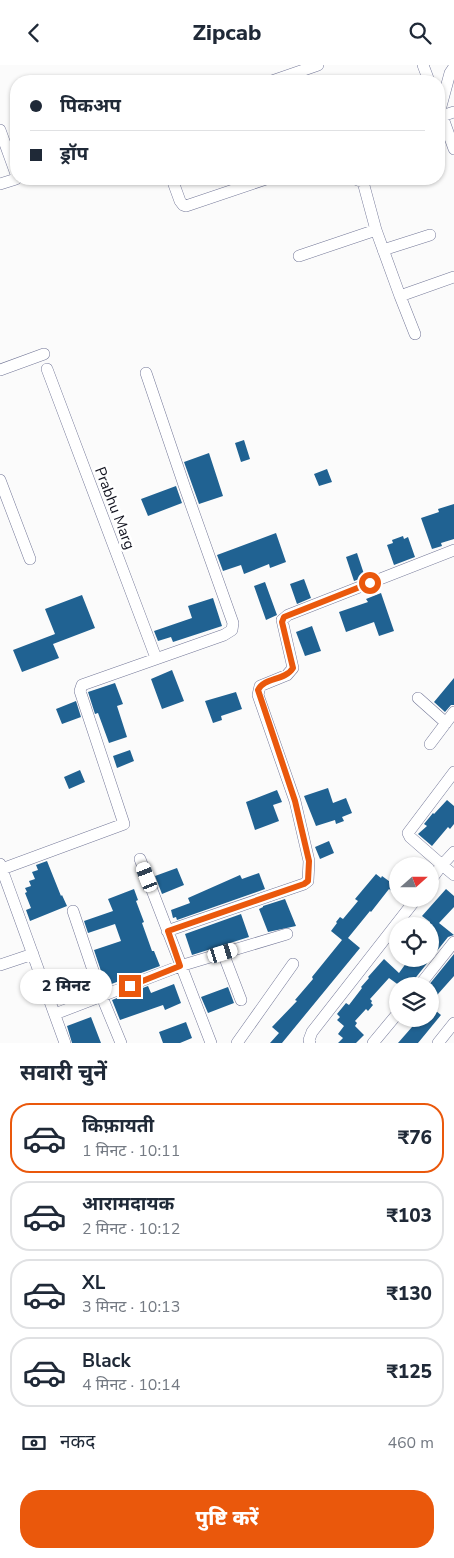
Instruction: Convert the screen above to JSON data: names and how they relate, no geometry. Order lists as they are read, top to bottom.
{
  "streets": {
    "street": ["Prabhu Marg"]
  },
  "north": "right",
  "page": {
    "header": "Zipcab",
    "banner": ["पिकअप", "ड्रॉप"],
    "bubble": "2 मिनट",
    "heading": "सवारी चुनें",
    "list": [
      {
        "name": "किफ़ायती",
        "note": "1 मिनट · 10:11",
        "value": "₹76"
      },
      {
        "name": "आरामदायक",
        "note": "2 मिनट · 10:12",
        "value": "₹103"
      },
      {
        "name": "XL",
        "note": "3 मिनट · 10:13",
        "value": "₹130"
      },
      {
        "name": "Black",
        "note": "4 मिनट · 10:14",
        "value": "₹125"
      }
    ],
    "pay": ["नकद", "460 m"],
    "buttons": "पुष्टि करें"
  }
}
